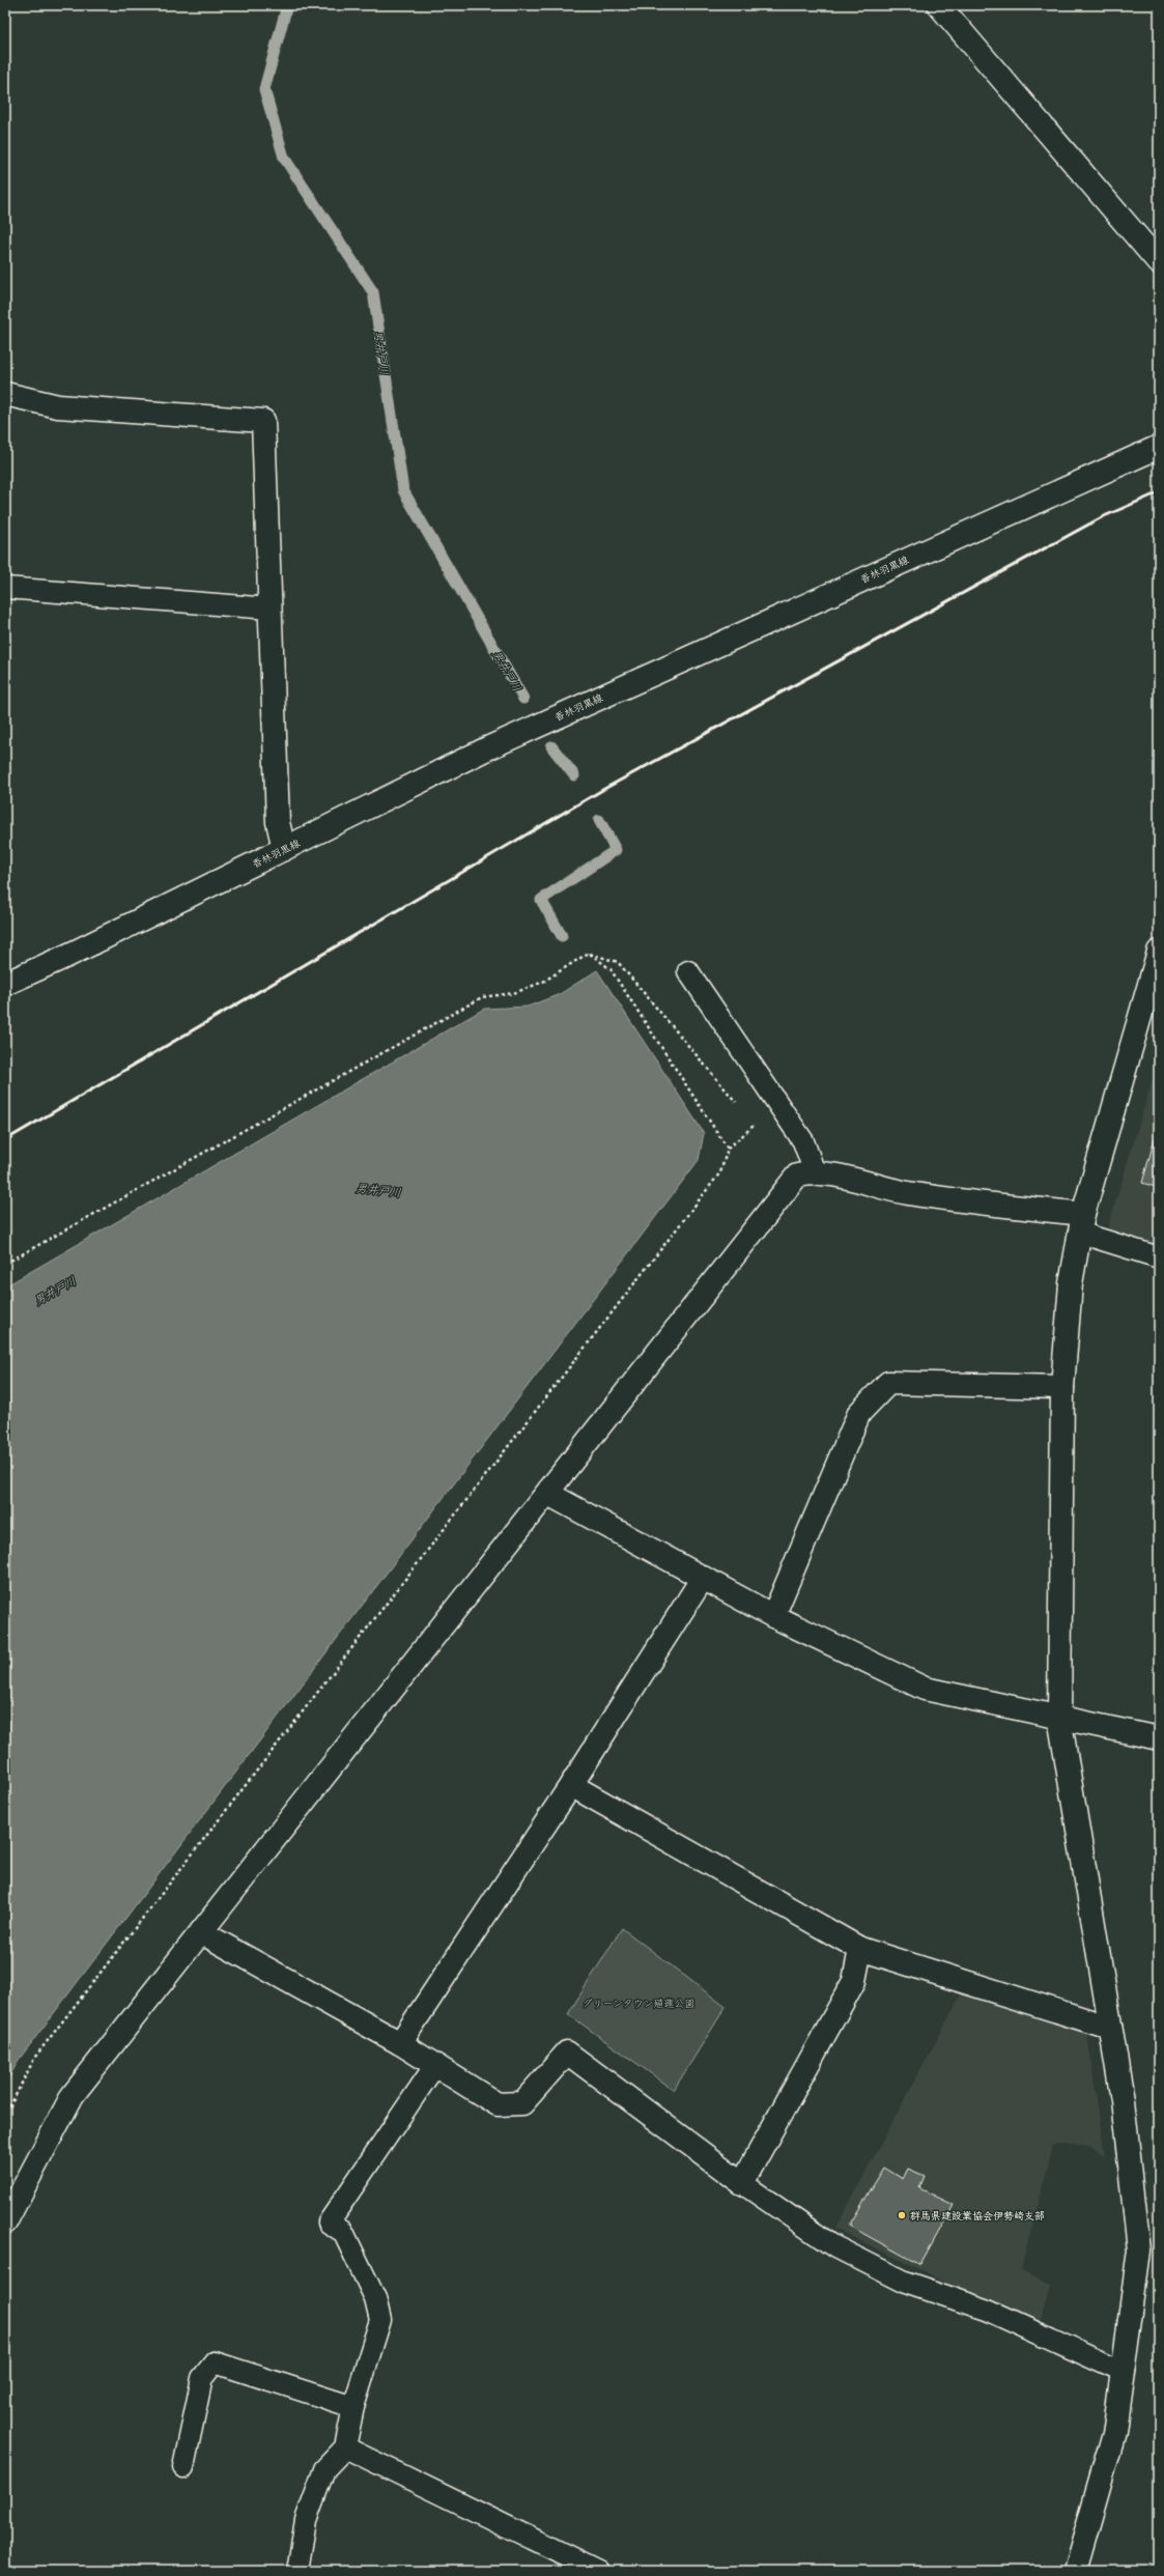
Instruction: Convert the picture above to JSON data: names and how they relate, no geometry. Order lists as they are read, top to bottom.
{
  "streets": {
    "street": ["香林羽黒線"]
  },
  "water": ["男井戸川"],
  "parks": ["グリーンタウン殖蓮公園"],
  "places": ["群馬県建設業協会伊勢崎支部"]
}
